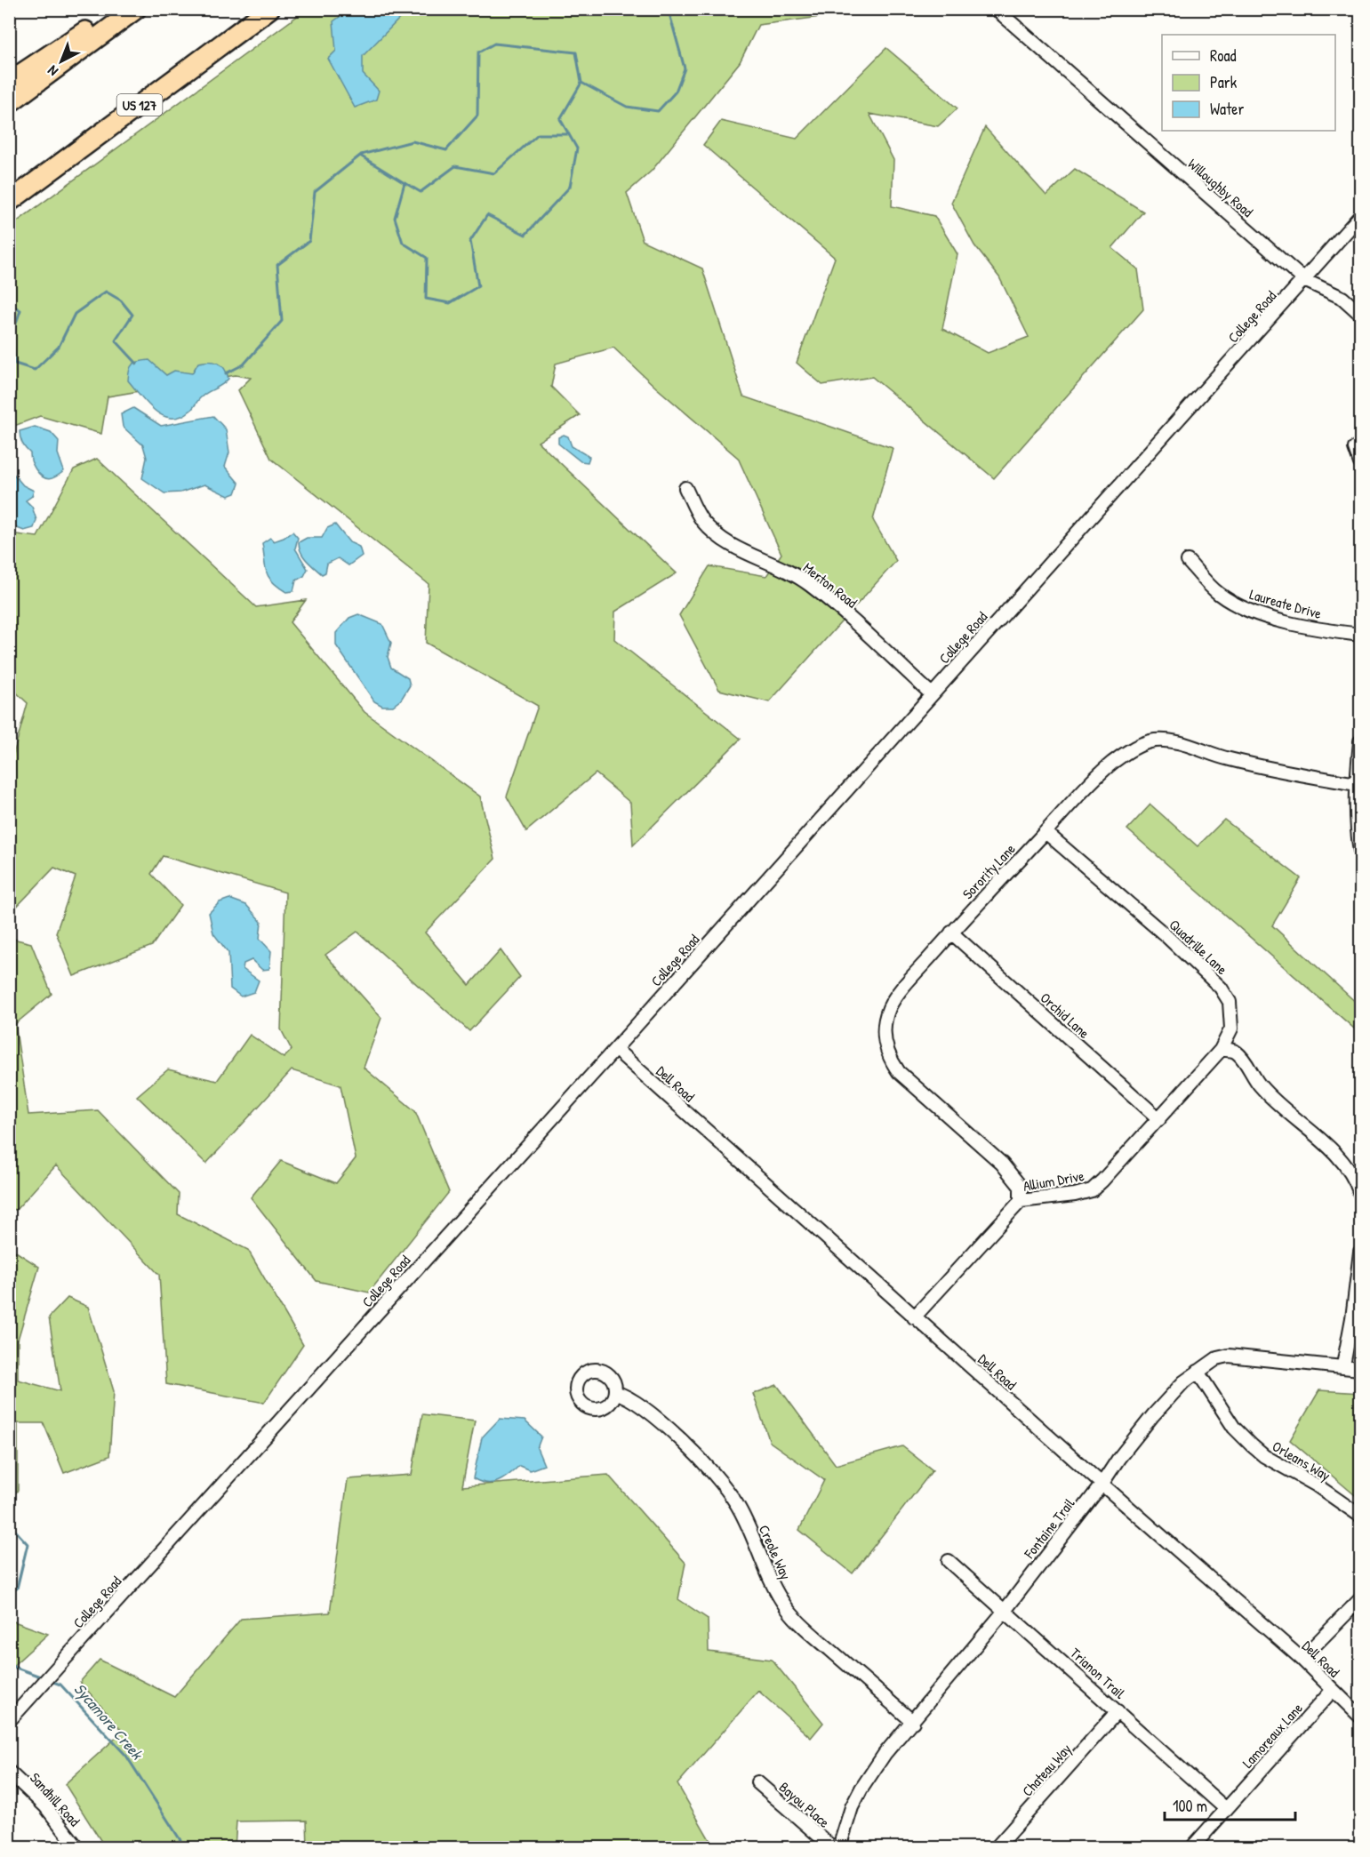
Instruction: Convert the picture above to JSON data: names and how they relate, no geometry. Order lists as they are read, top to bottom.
{
  "streets": {
    "highway": ["US 127"],
    "street": [
      "Willoughby Road",
      "College Road",
      "Merton Road",
      "Laureate Drive",
      "Sorority Lane",
      "Quadrille Lane",
      "Orchid Lane",
      "Dell Road",
      "Allium Drive",
      "Orleans Way",
      "Fontaine Trail",
      "Creole Way",
      "Trianon Trail",
      "Lamoreaux Lane",
      "Chateau Way",
      "Sandhill Road",
      "Bayou Place"
    ]
  },
  "crossings": [
    ["Willoughby Road", "College Road"],
    ["College Road", "Merton Road"],
    ["College Road", "Dell Road"],
    ["Sorority Lane", "Quadrille Lane"],
    ["Sorority Lane", "Orchid Lane"],
    ["Sorority Lane", "Allium Drive"],
    ["Quadrille Lane", "Allium Drive"],
    ["Orchid Lane", "Allium Drive"],
    ["Dell Road", "Allium Drive"],
    ["Dell Road", "Fontaine Trail"],
    ["Dell Road", "Lamoreaux Lane"],
    ["Orleans Way", "Fontaine Trail"],
    ["Fontaine Trail", "Creole Way"],
    ["Fontaine Trail", "Trianon Trail"],
    ["Trianon Trail", "Lamoreaux Lane"],
    ["Trianon Trail", "Chateau Way"]
  ],
  "water": ["Sycamore Creek"],
  "legend": ["Road", "Park", "Water"],
  "scale_bar": "100 m",
  "north": "bottom left"
}
